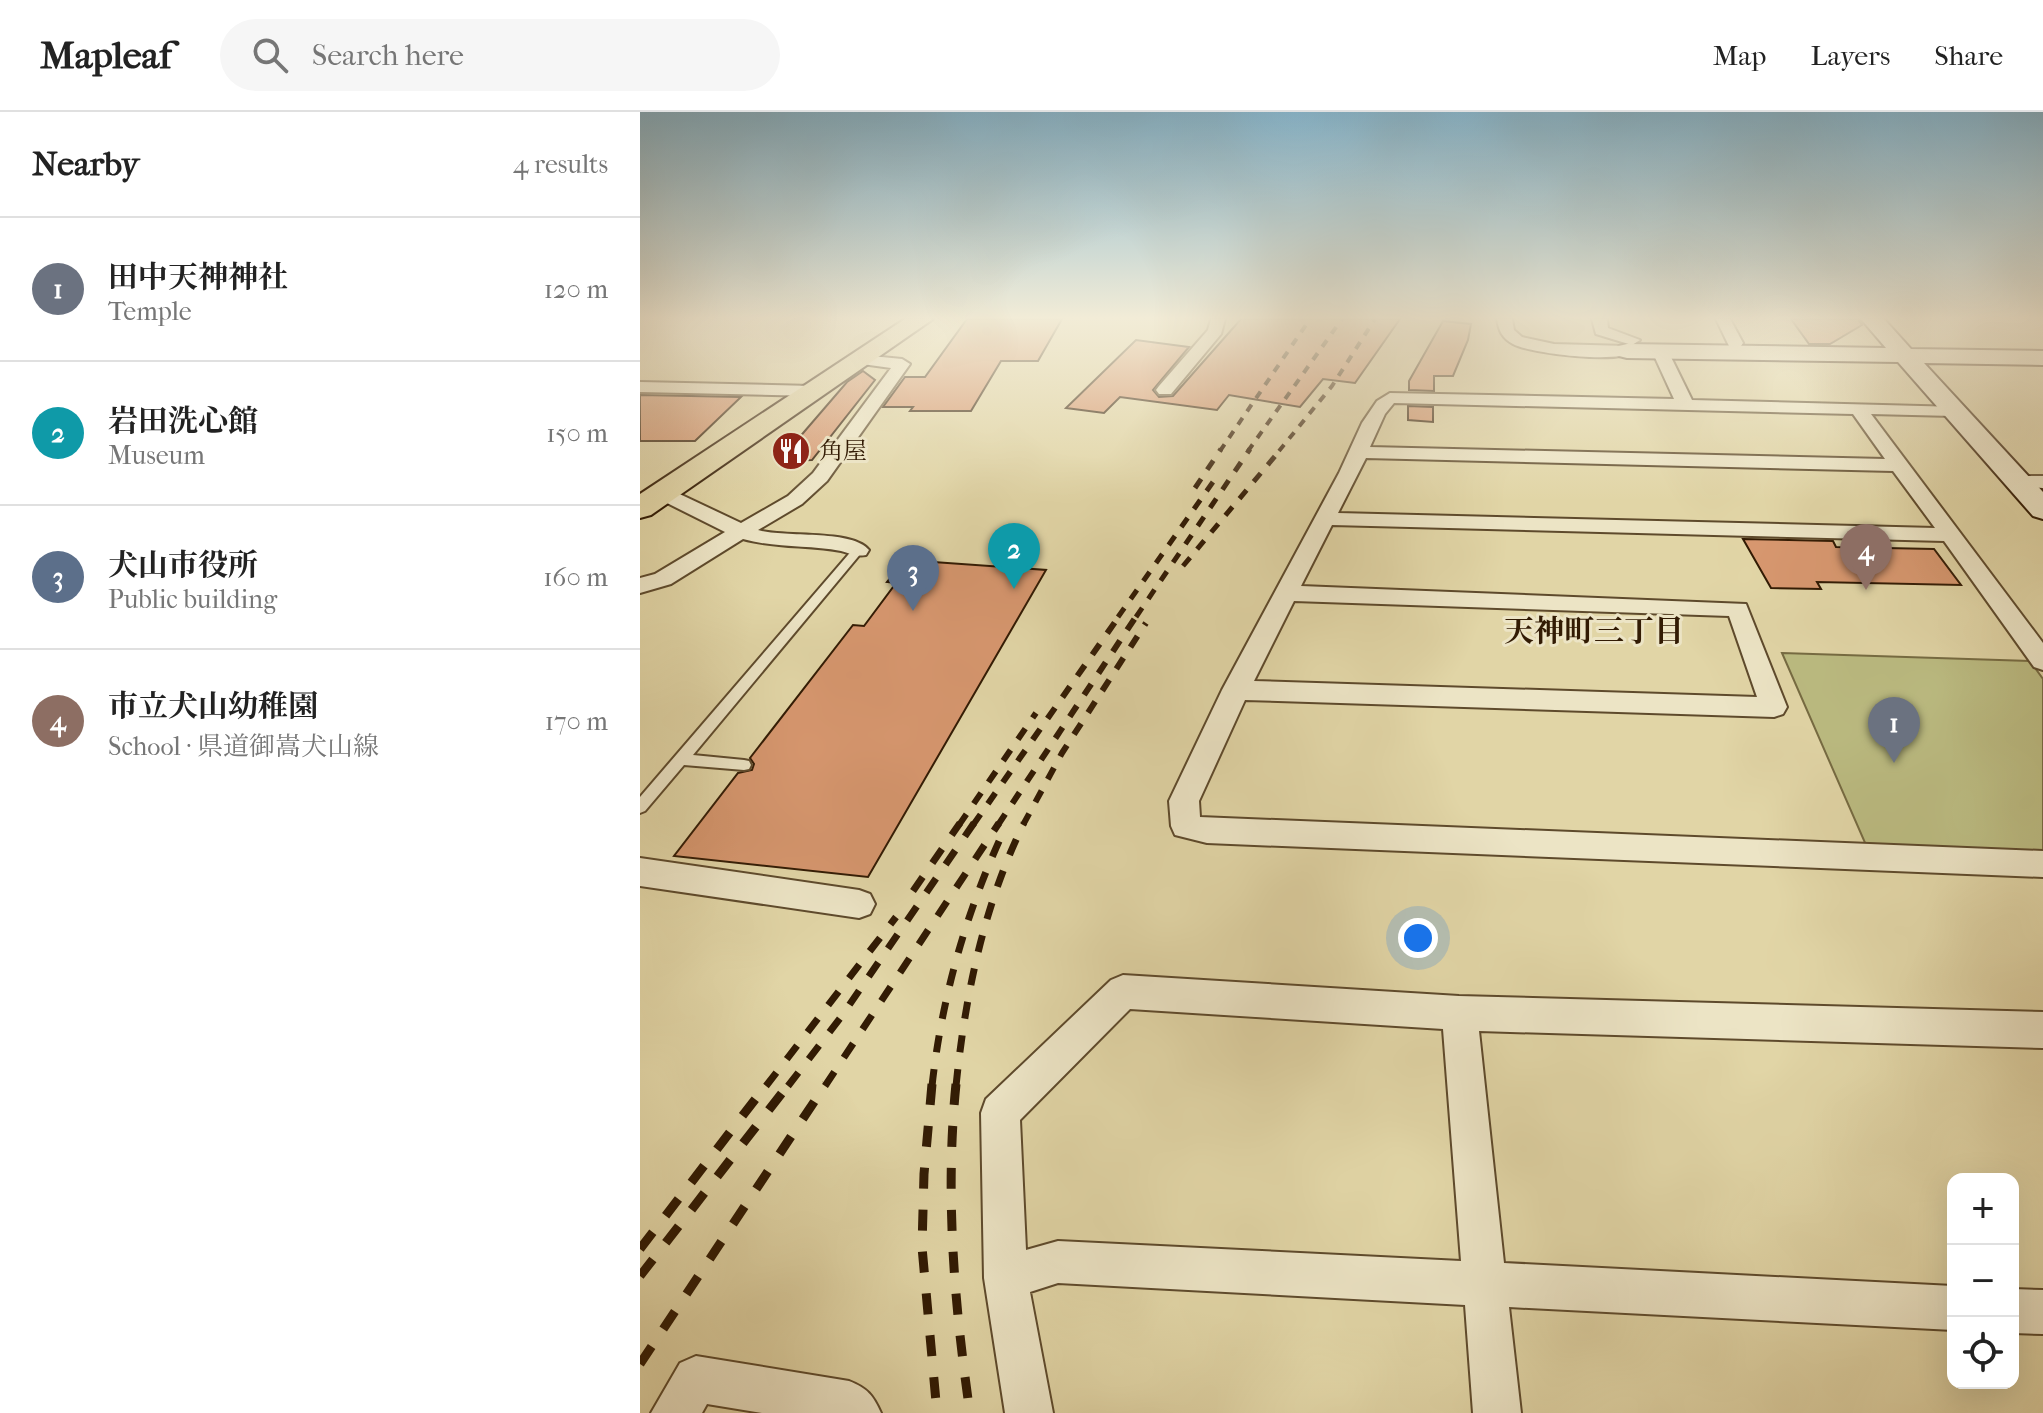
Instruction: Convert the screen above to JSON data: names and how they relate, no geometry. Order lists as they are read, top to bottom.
{
  "districts": ["天神町三丁目"],
  "places": {
    "restaurant": ["角屋"]
  },
  "page": {
    "header": "Mapleaf",
    "search": "Search here",
    "nav": ["Map", "Layers", "Share"],
    "heading": ["Nearby", "4 results"],
    "list": [
      {
        "mark": "1",
        "name": "田中天神神社",
        "note": "Temple",
        "value": "120 m"
      },
      {
        "mark": "2",
        "name": "岩田洗心館",
        "note": "Museum",
        "value": "150 m"
      },
      {
        "mark": "3",
        "name": "犬山市役所",
        "note": "Public building",
        "value": "160 m"
      },
      {
        "mark": "4",
        "name": "市立犬山幼稚園",
        "note": "School · 県道御嵩犬山線",
        "value": "170 m"
      }
    ],
    "pins": [
      "2",
      "4",
      "3",
      "1"
    ],
    "map_buttons": ["+", "−"]
  }
}
